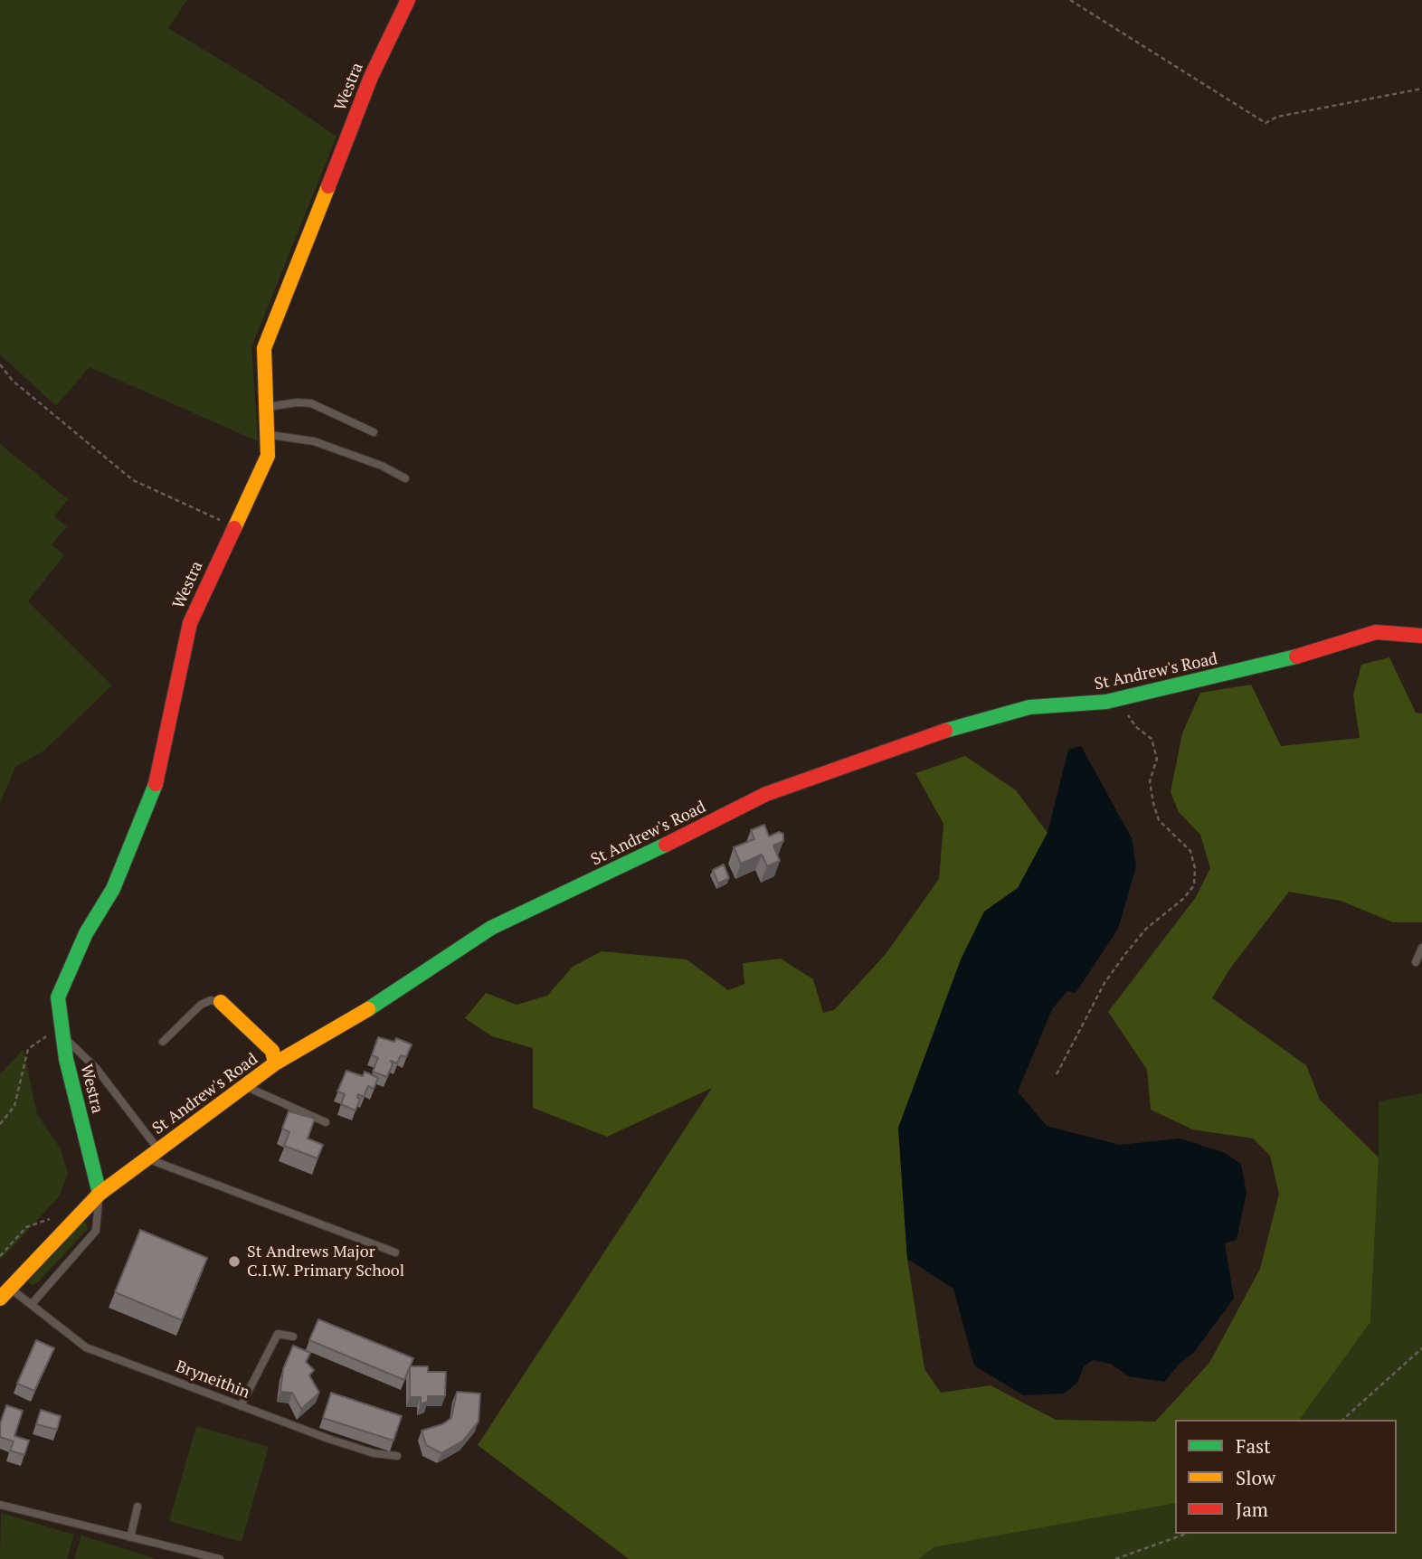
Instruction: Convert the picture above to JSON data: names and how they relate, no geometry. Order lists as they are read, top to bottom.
{
  "streets": {
    "street": ["Westra", "St Andrew's Road"],
    "lane": ["Bryneithin"]
  },
  "crossings": [
    ["Westra", "St Andrew's Road"],
    ["St Andrew's Road", "Bryneithin"]
  ],
  "places": ["St Andrews Major C.I.W. Primary School"],
  "legend": ["Fast", "Slow", "Jam"]
}
